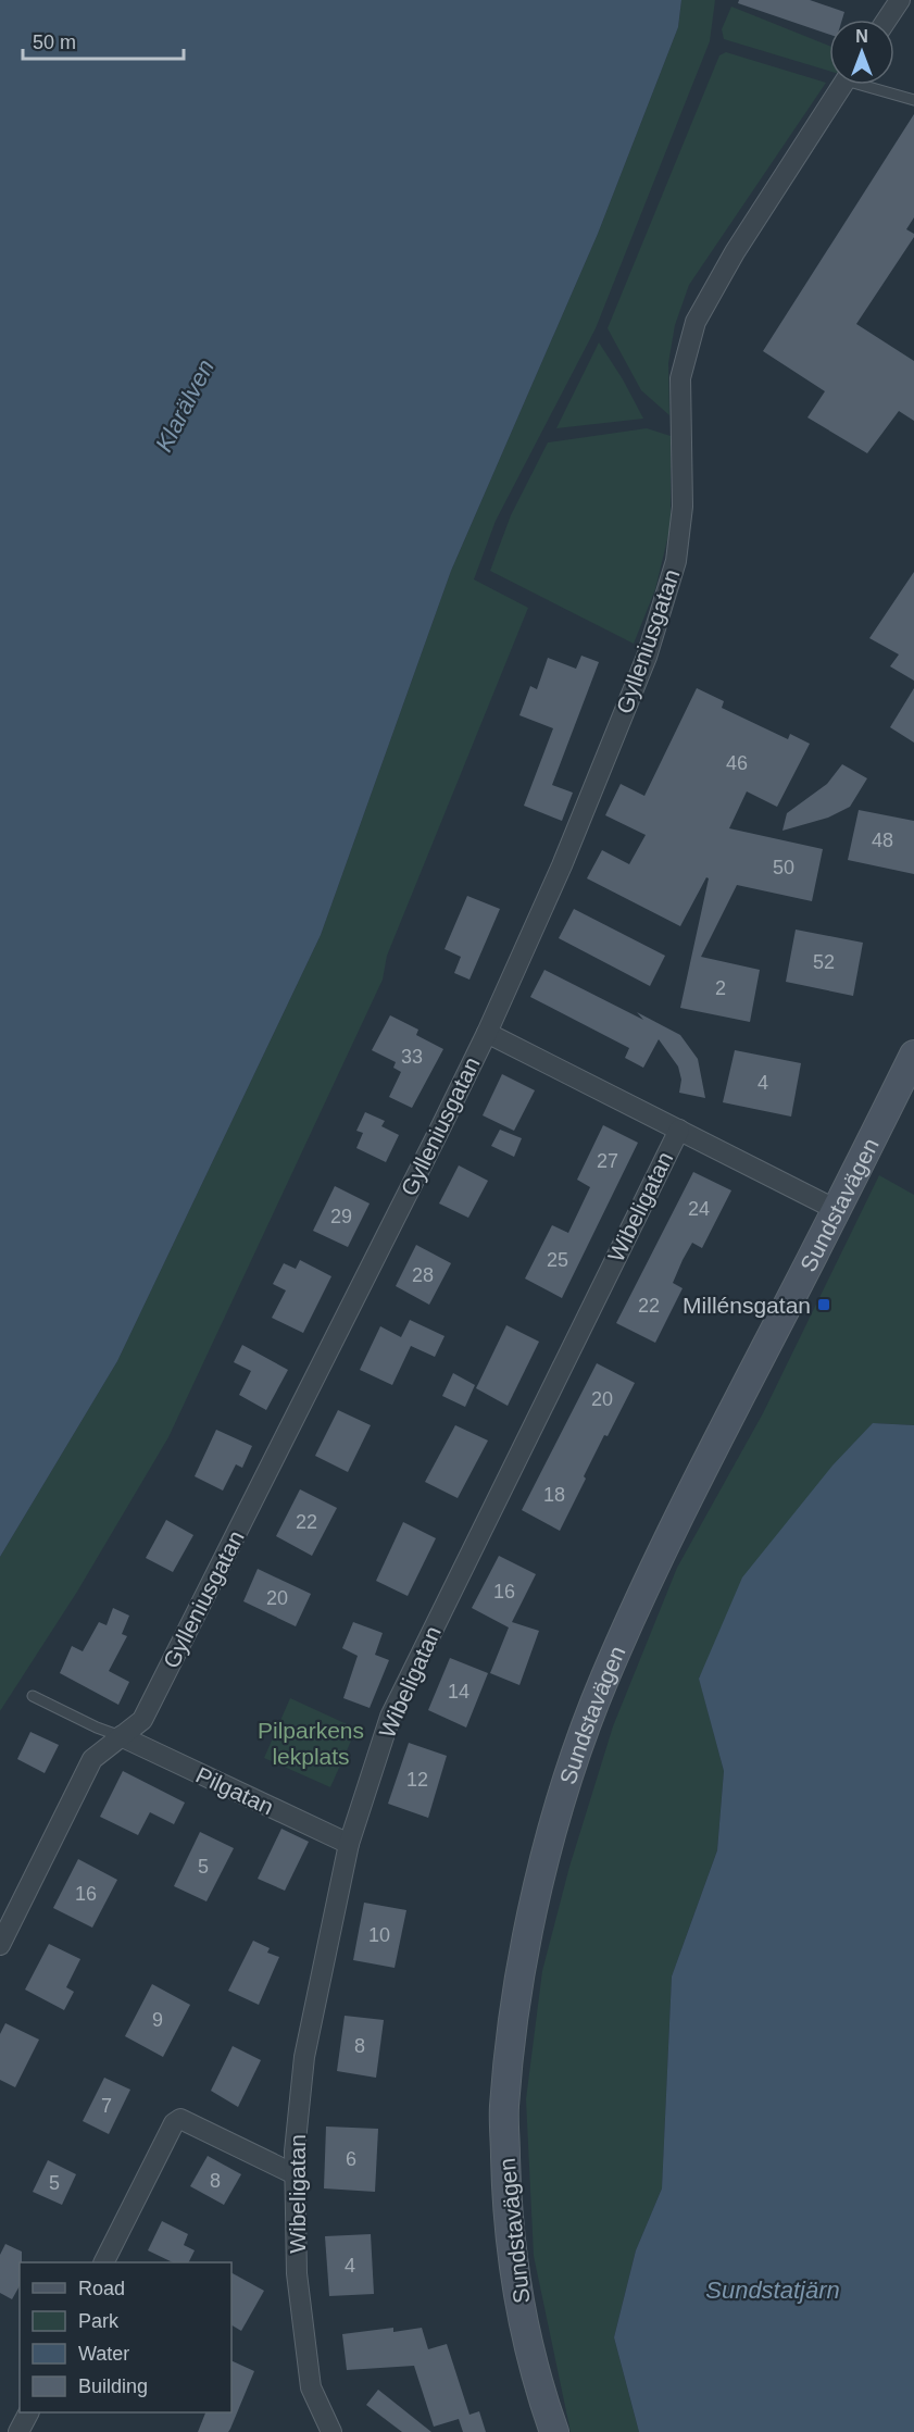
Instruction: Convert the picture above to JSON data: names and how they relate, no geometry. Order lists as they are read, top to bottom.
{
  "streets": {
    "street": [
      "Gylleniusgatan",
      "Sundstavägen",
      "Wibeligatan",
      "Pilgatan"
    ]
  },
  "crossings": [
    ["Gylleniusgatan", "Pilgatan"],
    ["Wibeligatan", "Pilgatan"]
  ],
  "water": ["Klarälven", "Sundstatjärn"],
  "parks": ["Pilparkens lekplats"],
  "places": {
    "transit": ["Millénsgatan"]
  },
  "house_numbers": [
    "46",
    "48",
    "50",
    "52",
    "2",
    "33",
    "4",
    "27",
    "24",
    "29",
    "25",
    "28",
    "22",
    "20",
    "18",
    "22",
    "16",
    "20",
    "14",
    "12",
    "5",
    "16",
    "10",
    "9",
    "8",
    "7",
    "6",
    "8",
    "5",
    "4"
  ],
  "legend": [
    "Road",
    "Park",
    "Water",
    "Building"
  ],
  "scale_bar": "50 m",
  "north": "top"
}
